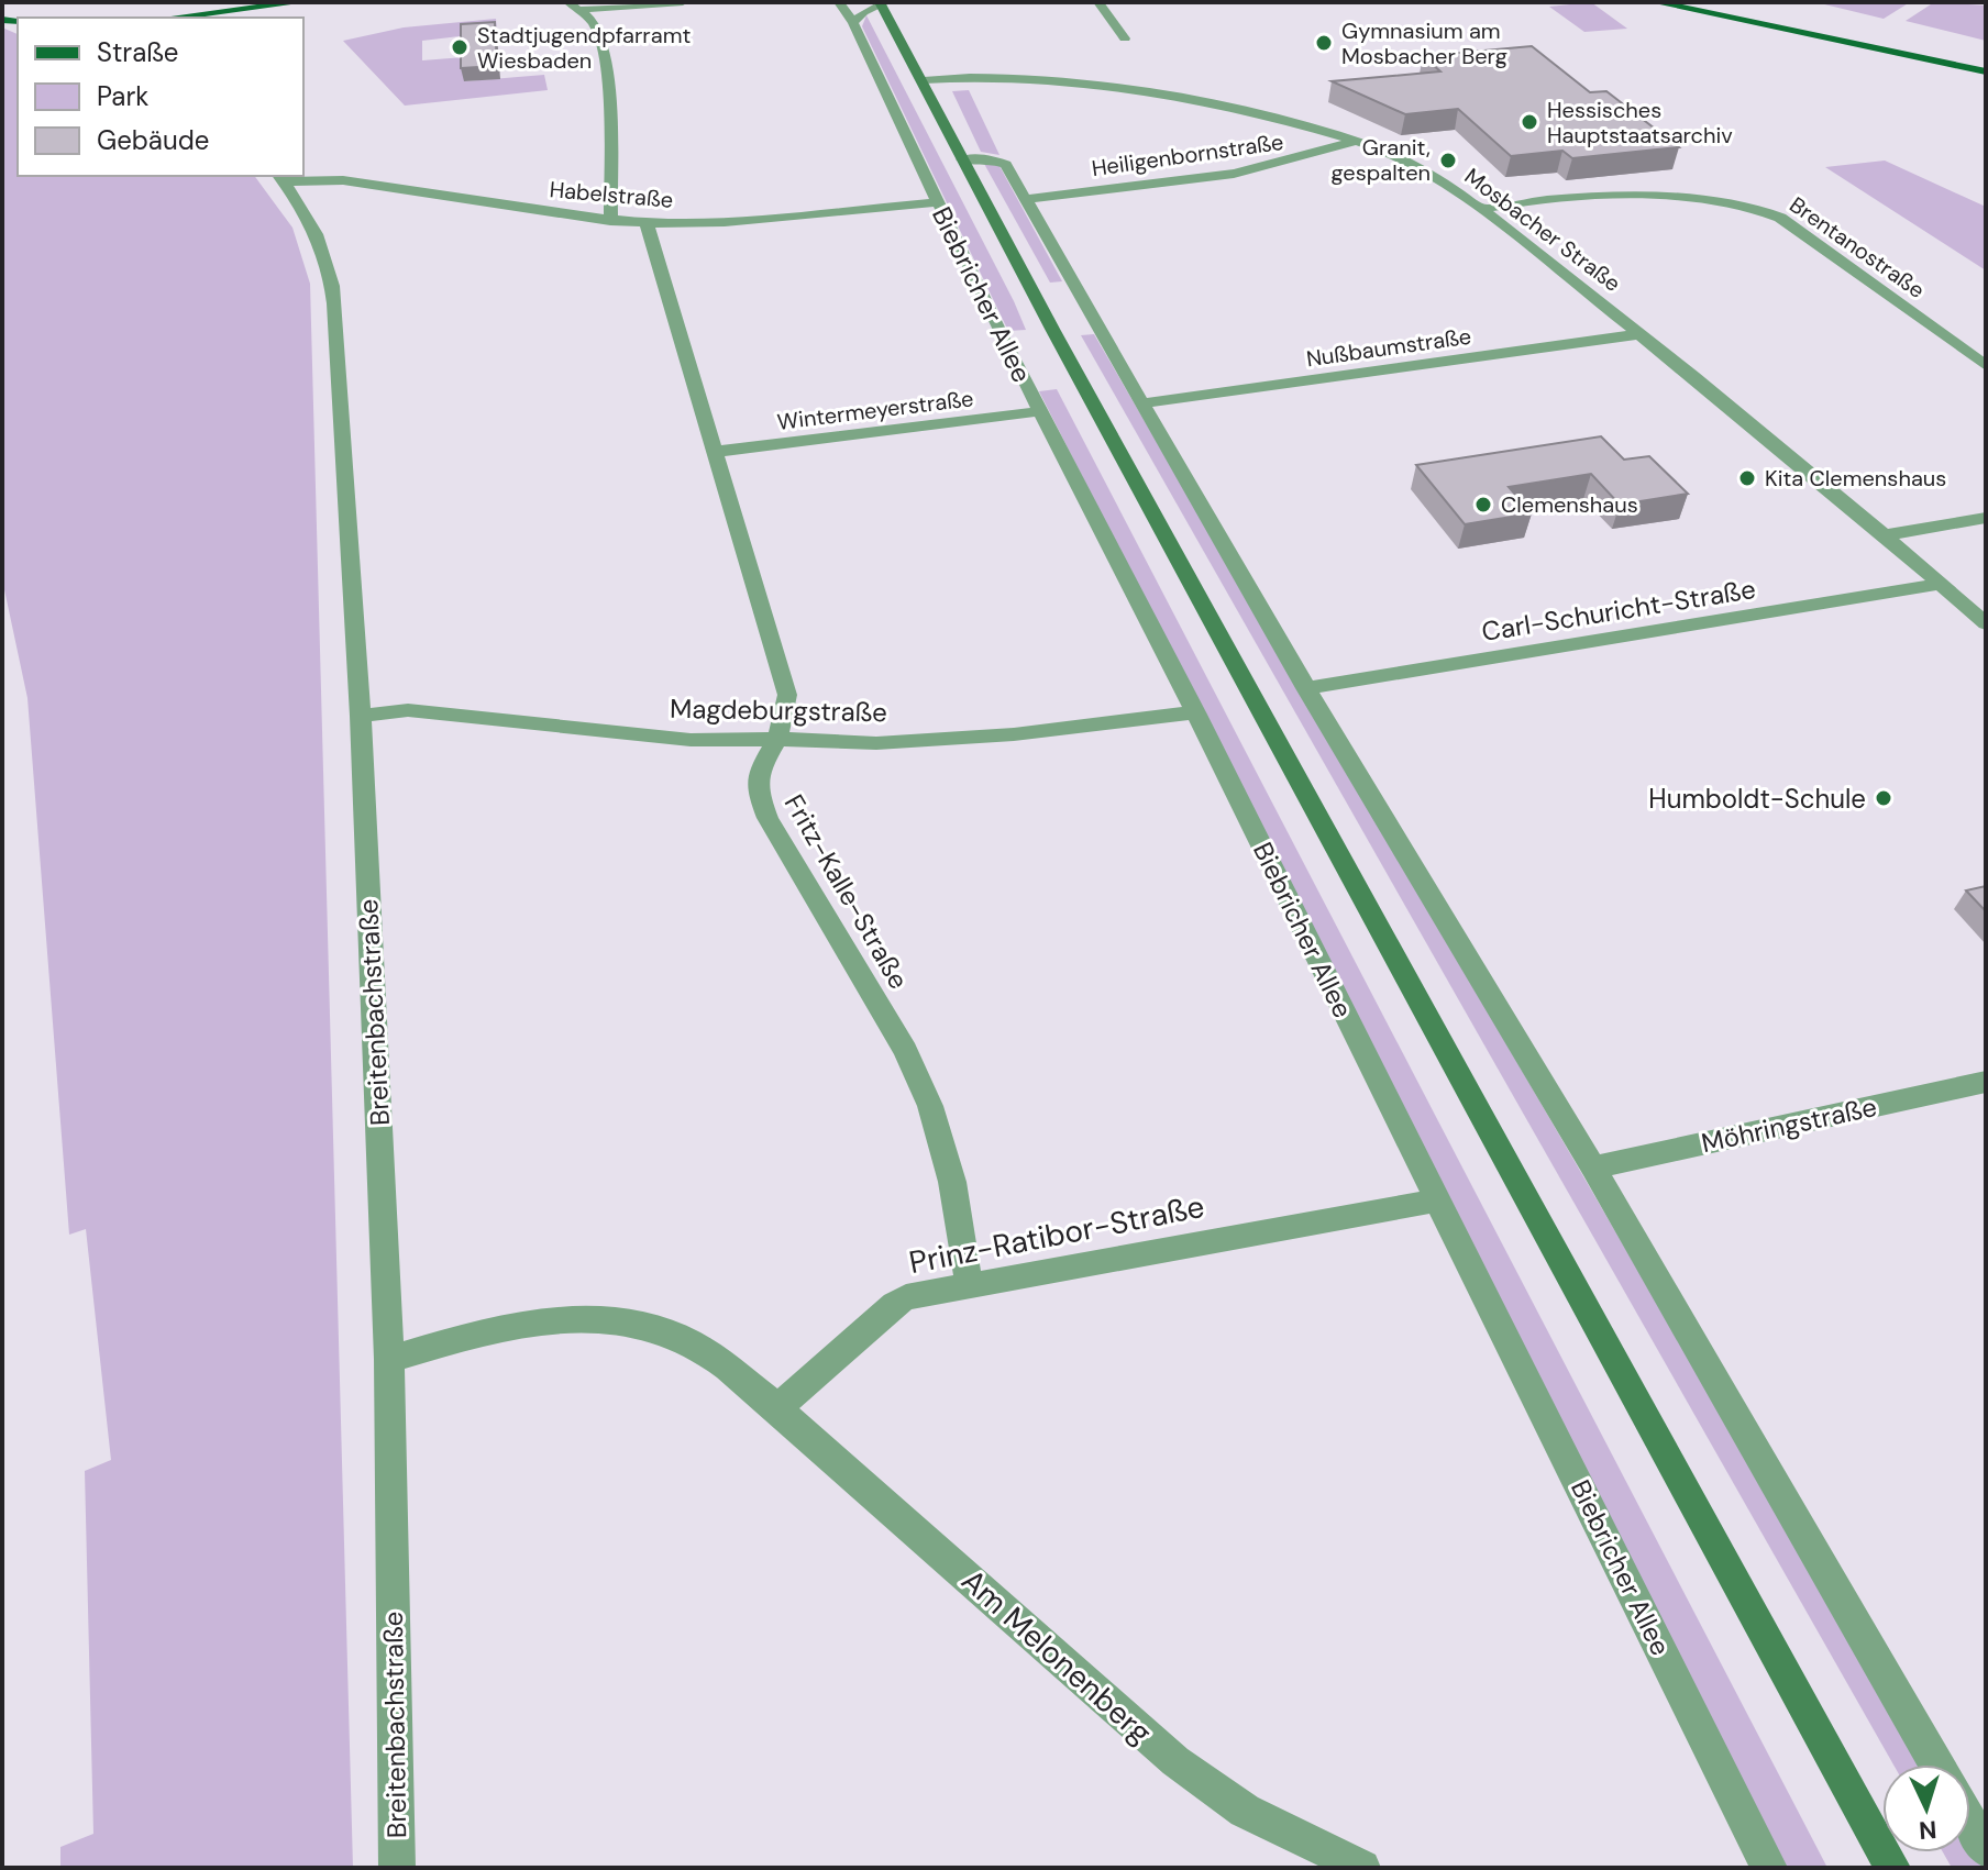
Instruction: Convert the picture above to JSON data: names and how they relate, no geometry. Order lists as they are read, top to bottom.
{
  "streets": {
    "main road": ["Biebricher Allee"],
    "street": [
      "Heiligenbornstraße",
      "Habelstraße",
      "Mosbacher Straße",
      "Brentanostraße",
      "Nußbaumstraße",
      "Wintermeyerstraße",
      "Carl-Schuricht-Straße",
      "Magdeburgstraße",
      "Fritz-Kalle-Straße",
      "Breitenbachstraße",
      "Möhringstraße",
      "Prinz-Ratibor-Straße",
      "Am Melonenberg"
    ]
  },
  "crossings": [
    ["Heiligenbornstraße", "Mosbacher Straße"],
    ["Habelstraße", "Biebricher Allee"],
    ["Habelstraße", "Fritz-Kalle-Straße"],
    ["Habelstraße", "Breitenbachstraße"],
    ["Mosbacher Straße", "Brentanostraße"],
    ["Mosbacher Straße", "Biebricher Allee"],
    ["Mosbacher Straße", "Nußbaumstraße"],
    ["Mosbacher Straße", "Carl-Schuricht-Straße"],
    ["Biebricher Allee", "Wintermeyerstraße"],
    ["Biebricher Allee", "Magdeburgstraße"],
    ["Biebricher Allee", "Prinz-Ratibor-Straße"],
    ["Wintermeyerstraße", "Fritz-Kalle-Straße"],
    ["Magdeburgstraße", "Fritz-Kalle-Straße"],
    ["Magdeburgstraße", "Breitenbachstraße"],
    ["Fritz-Kalle-Straße", "Prinz-Ratibor-Straße"],
    ["Prinz-Ratibor-Straße", "Am Melonenberg"]
  ],
  "places": [
    "Gymnasium am Mosbacher Berg",
    "Stadtjugendpfarramt Wiesbaden",
    "Hessisches Hauptstaatsarchiv",
    "Granit, gespalten",
    "Kita Clemenshaus",
    "Clemenshaus",
    "Humboldt-Schule"
  ],
  "legend": ["Straße", "Park", "Gebäude"],
  "north": "bottom"
}
